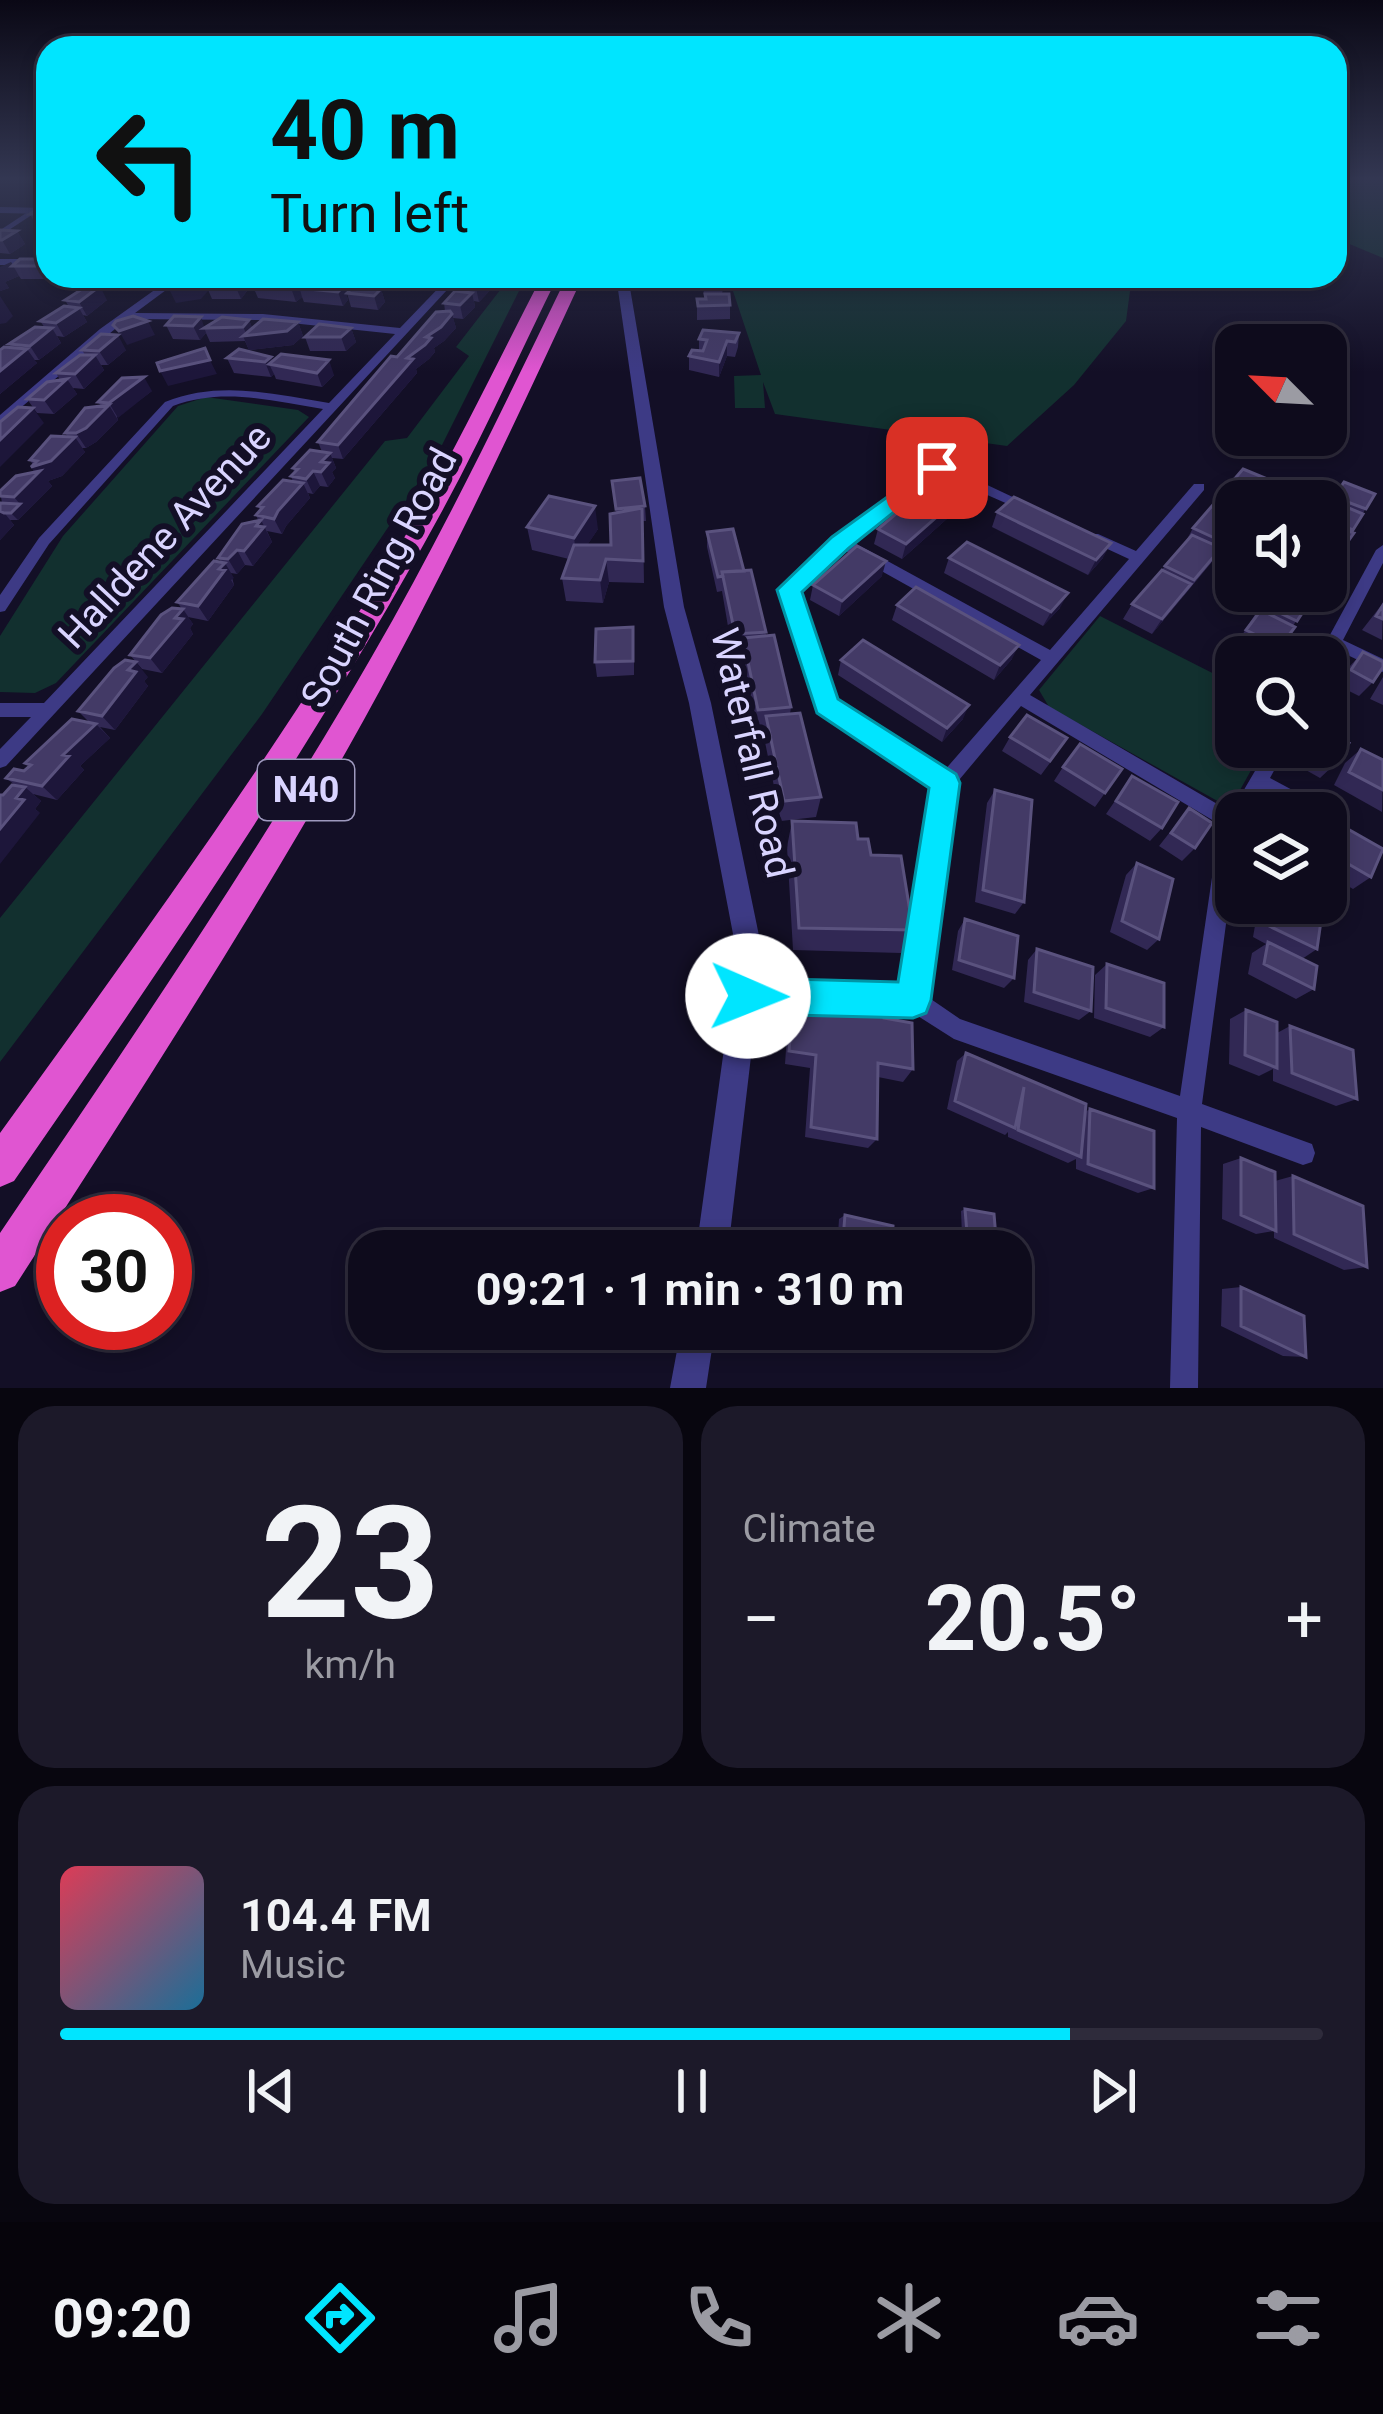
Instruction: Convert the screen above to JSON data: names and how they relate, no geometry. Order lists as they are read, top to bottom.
{
  "streets": {
    "highway": ["South Ring Road", "N40"],
    "street": ["Halldene Avenue", "Waterfall Road"]
  },
  "north": "top left",
  "page": {
    "turn": ["40 m", "Turn left"],
    "limit": "30",
    "trip": "09:21 · 1 min · 310 m",
    "tile": [
      ["23", "km/h"],
      "Climate"
    ],
    "heat": ["−", "20.5°", "+"],
    "song": ["104.4 FM", "Music"],
    "tabs": "09:20"
  }
}
